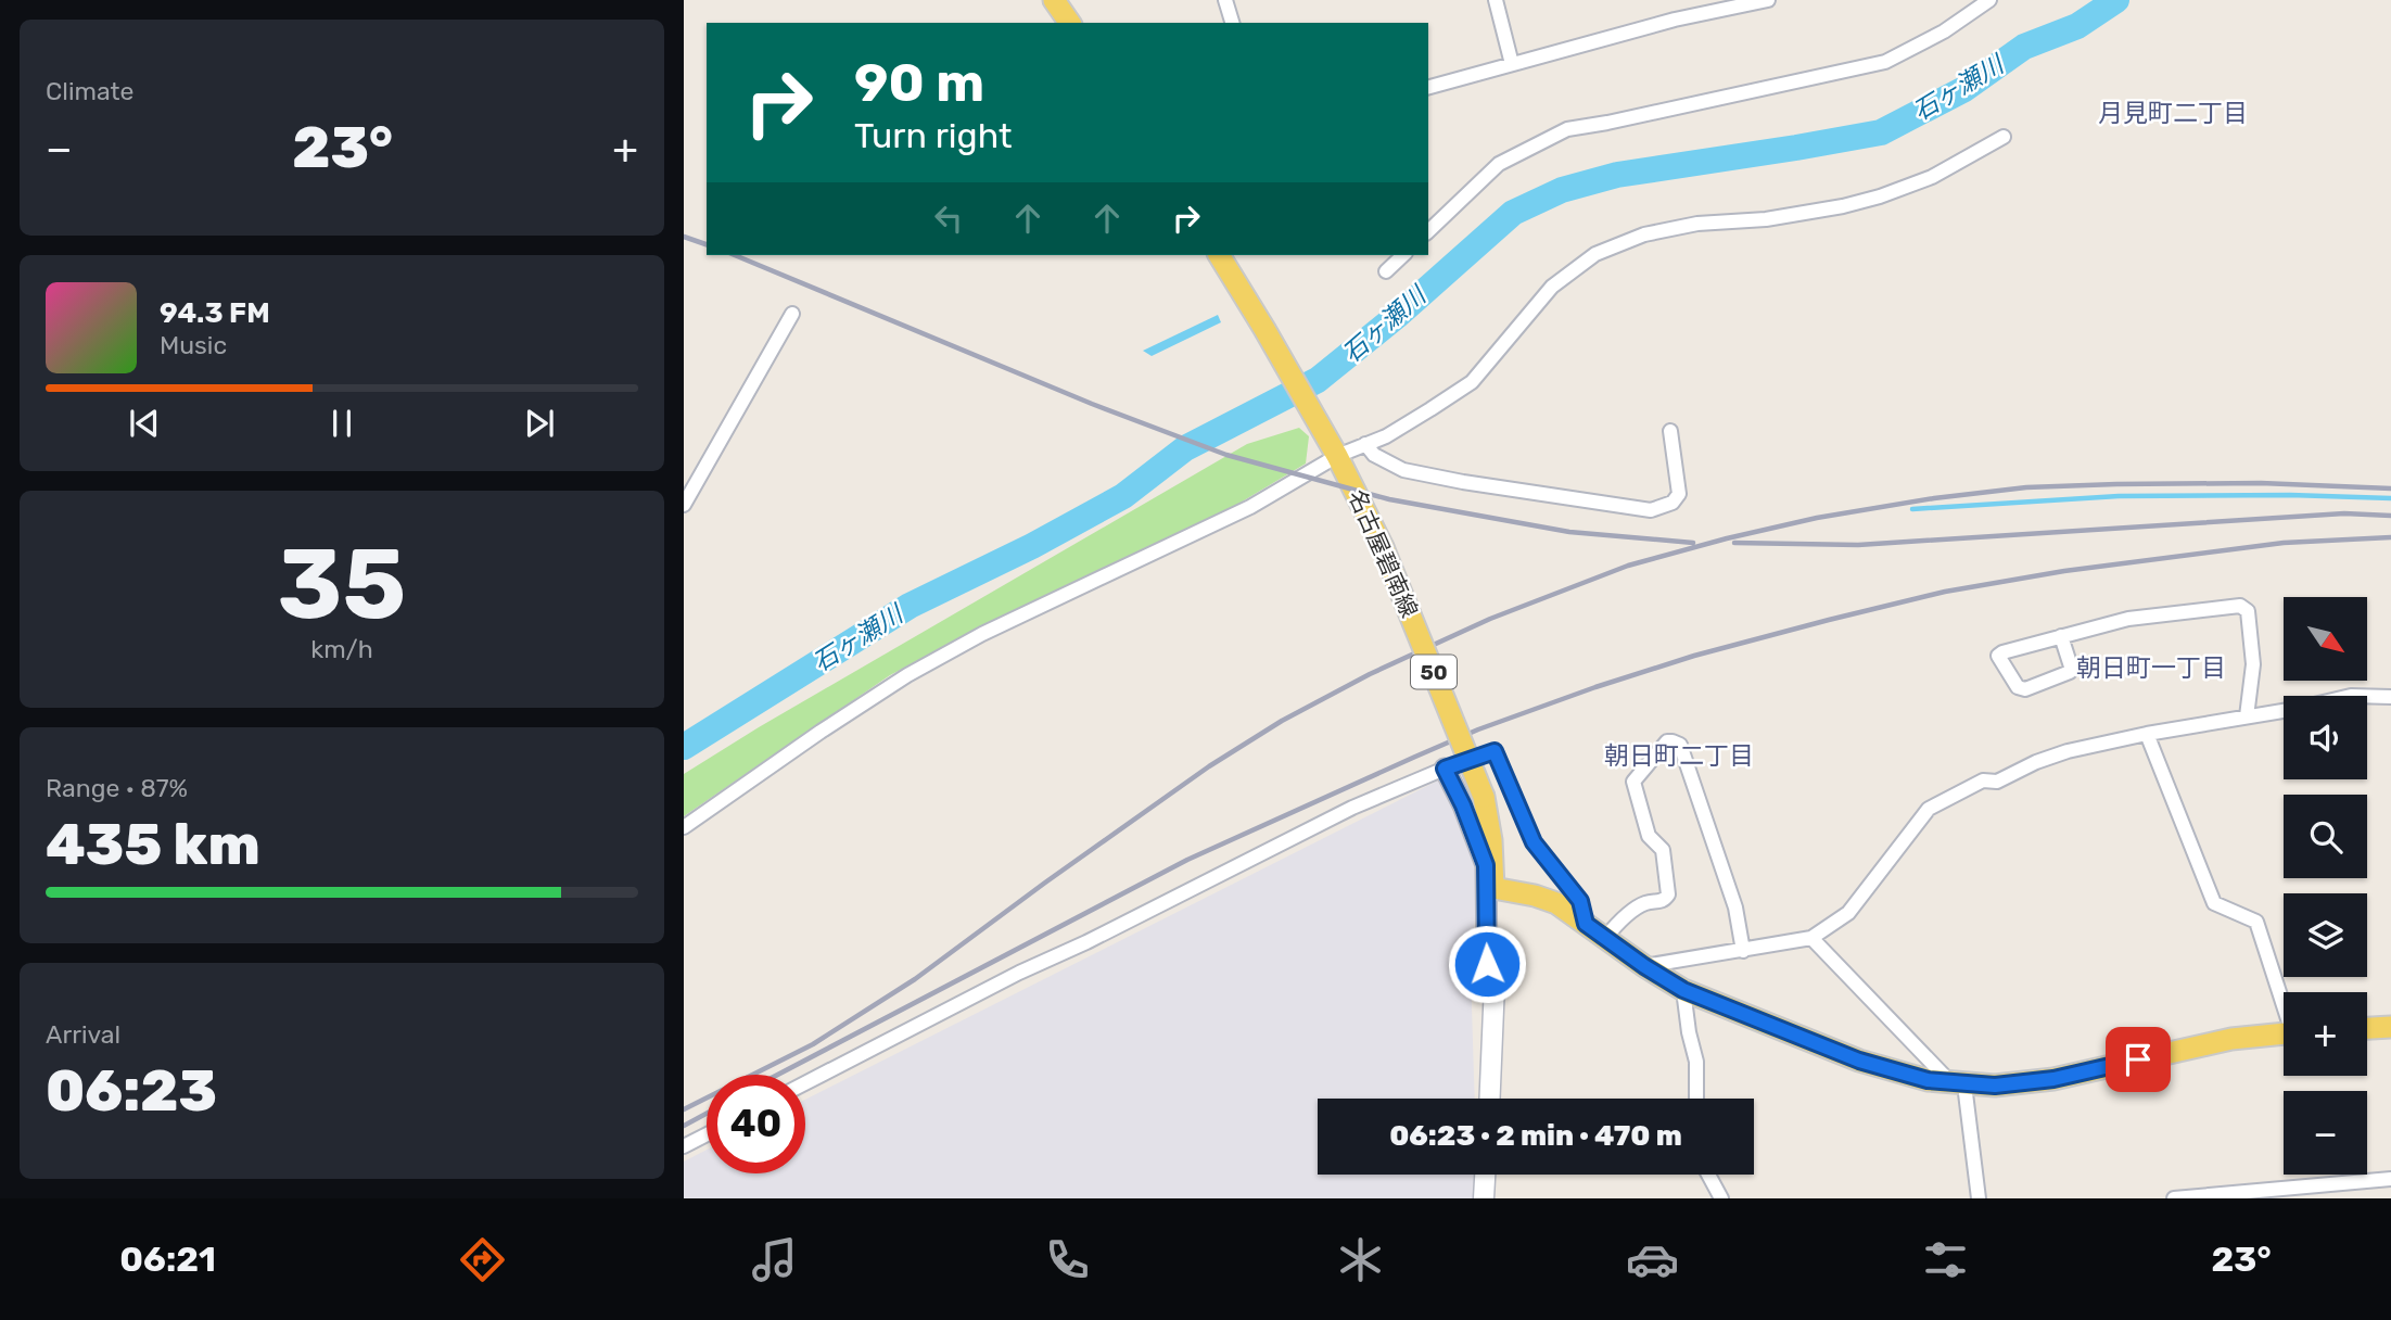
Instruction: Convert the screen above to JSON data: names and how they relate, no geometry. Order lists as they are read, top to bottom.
{
  "streets": {
    "main road": ["名古屋碧南線", "50"]
  },
  "districts": ["月見町二丁目", "朝日町一丁目", "朝日町二丁目"],
  "water": ["石ヶ瀬川"],
  "north": "bottom right",
  "page": {
    "tile": [
      "Climate",
      ["35", "km/h"],
      ["Range · 87%", "435 km"],
      ["Arrival", "06:23"]
    ],
    "turn": ["90 m", "Turn right"],
    "heat": ["−", "23°", "+"],
    "song": ["94.3 FM", "Music"],
    "map_buttons": ["+", "−"],
    "limit": "40",
    "trip": "06:23 · 2 min · 470 m",
    "tabs": ["06:21", "23°"]
  }
}
